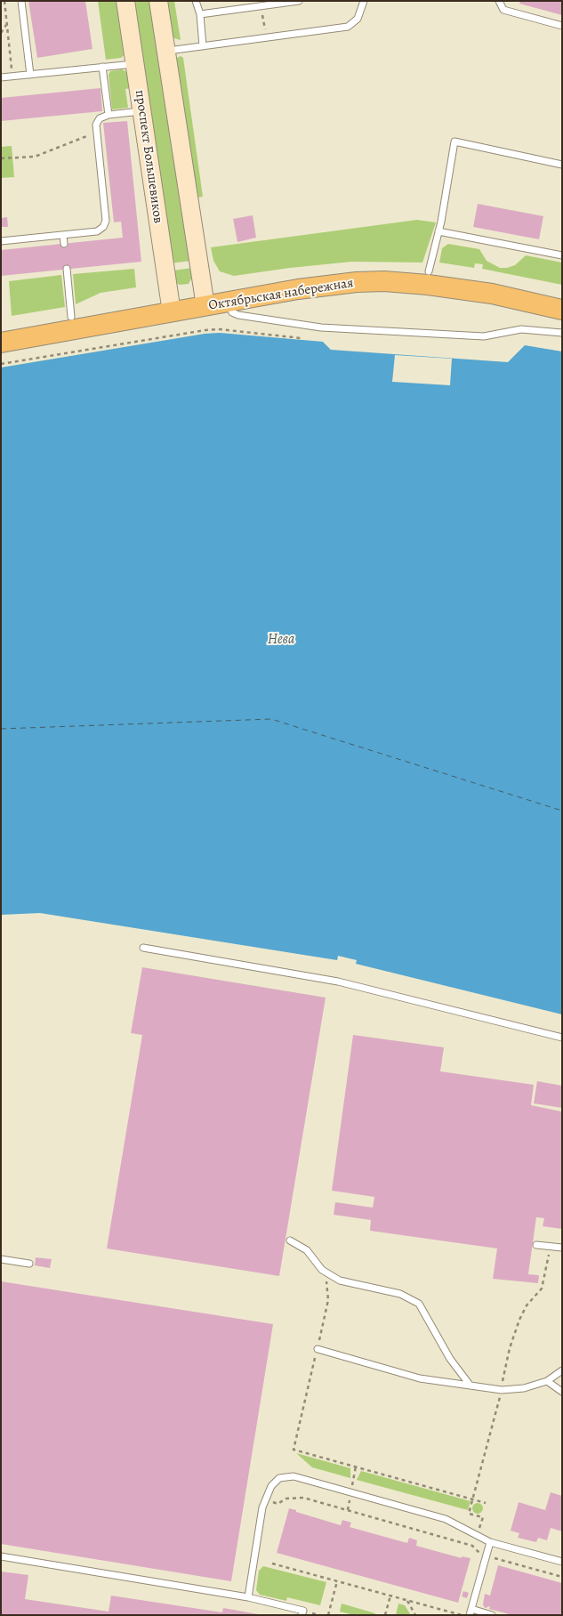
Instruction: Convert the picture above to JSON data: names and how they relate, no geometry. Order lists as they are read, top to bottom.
{
  "streets": {
    "main road": ["проспект Большевиков", "Октябрьская набережная"]
  },
  "crossings": [
    ["проспект Большевиков", "Октябрьская набережная"]
  ],
  "water": ["Нева"]
}
